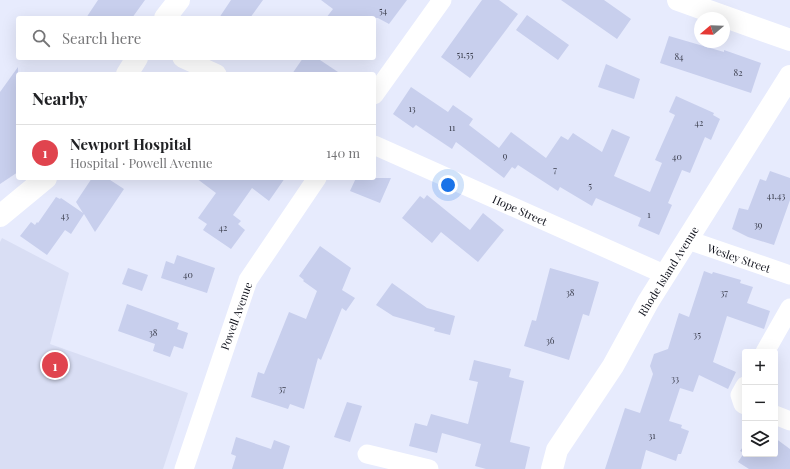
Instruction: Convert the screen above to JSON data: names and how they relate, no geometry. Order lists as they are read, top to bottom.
{
  "streets": {
    "street": [
      "Hope Street",
      "Wesley Street",
      "Rhode Island Avenue",
      "Powell Avenue"
    ]
  },
  "crossings": [
    ["Hope Street", "Rhode Island Avenue"],
    ["Wesley Street", "Rhode Island Avenue"]
  ],
  "house_numbers": [
    "54",
    "51,55",
    "84",
    "82",
    "13",
    "42",
    "11",
    "9",
    "40",
    "7",
    "5",
    "41,43",
    "1",
    "43",
    "39",
    "42",
    "40",
    "38",
    "37",
    "38",
    "35",
    "36",
    "33",
    "37",
    "31"
  ],
  "north": "left",
  "page": {
    "search": "Search here",
    "heading": "Nearby",
    "list": [
      {
        "mark": "1",
        "name": "Newport Hospital",
        "note": "Hospital · Powell Avenue",
        "value": "140 m"
      }
    ],
    "map_buttons": ["+", "−"],
    "pins": "1"
  }
}
